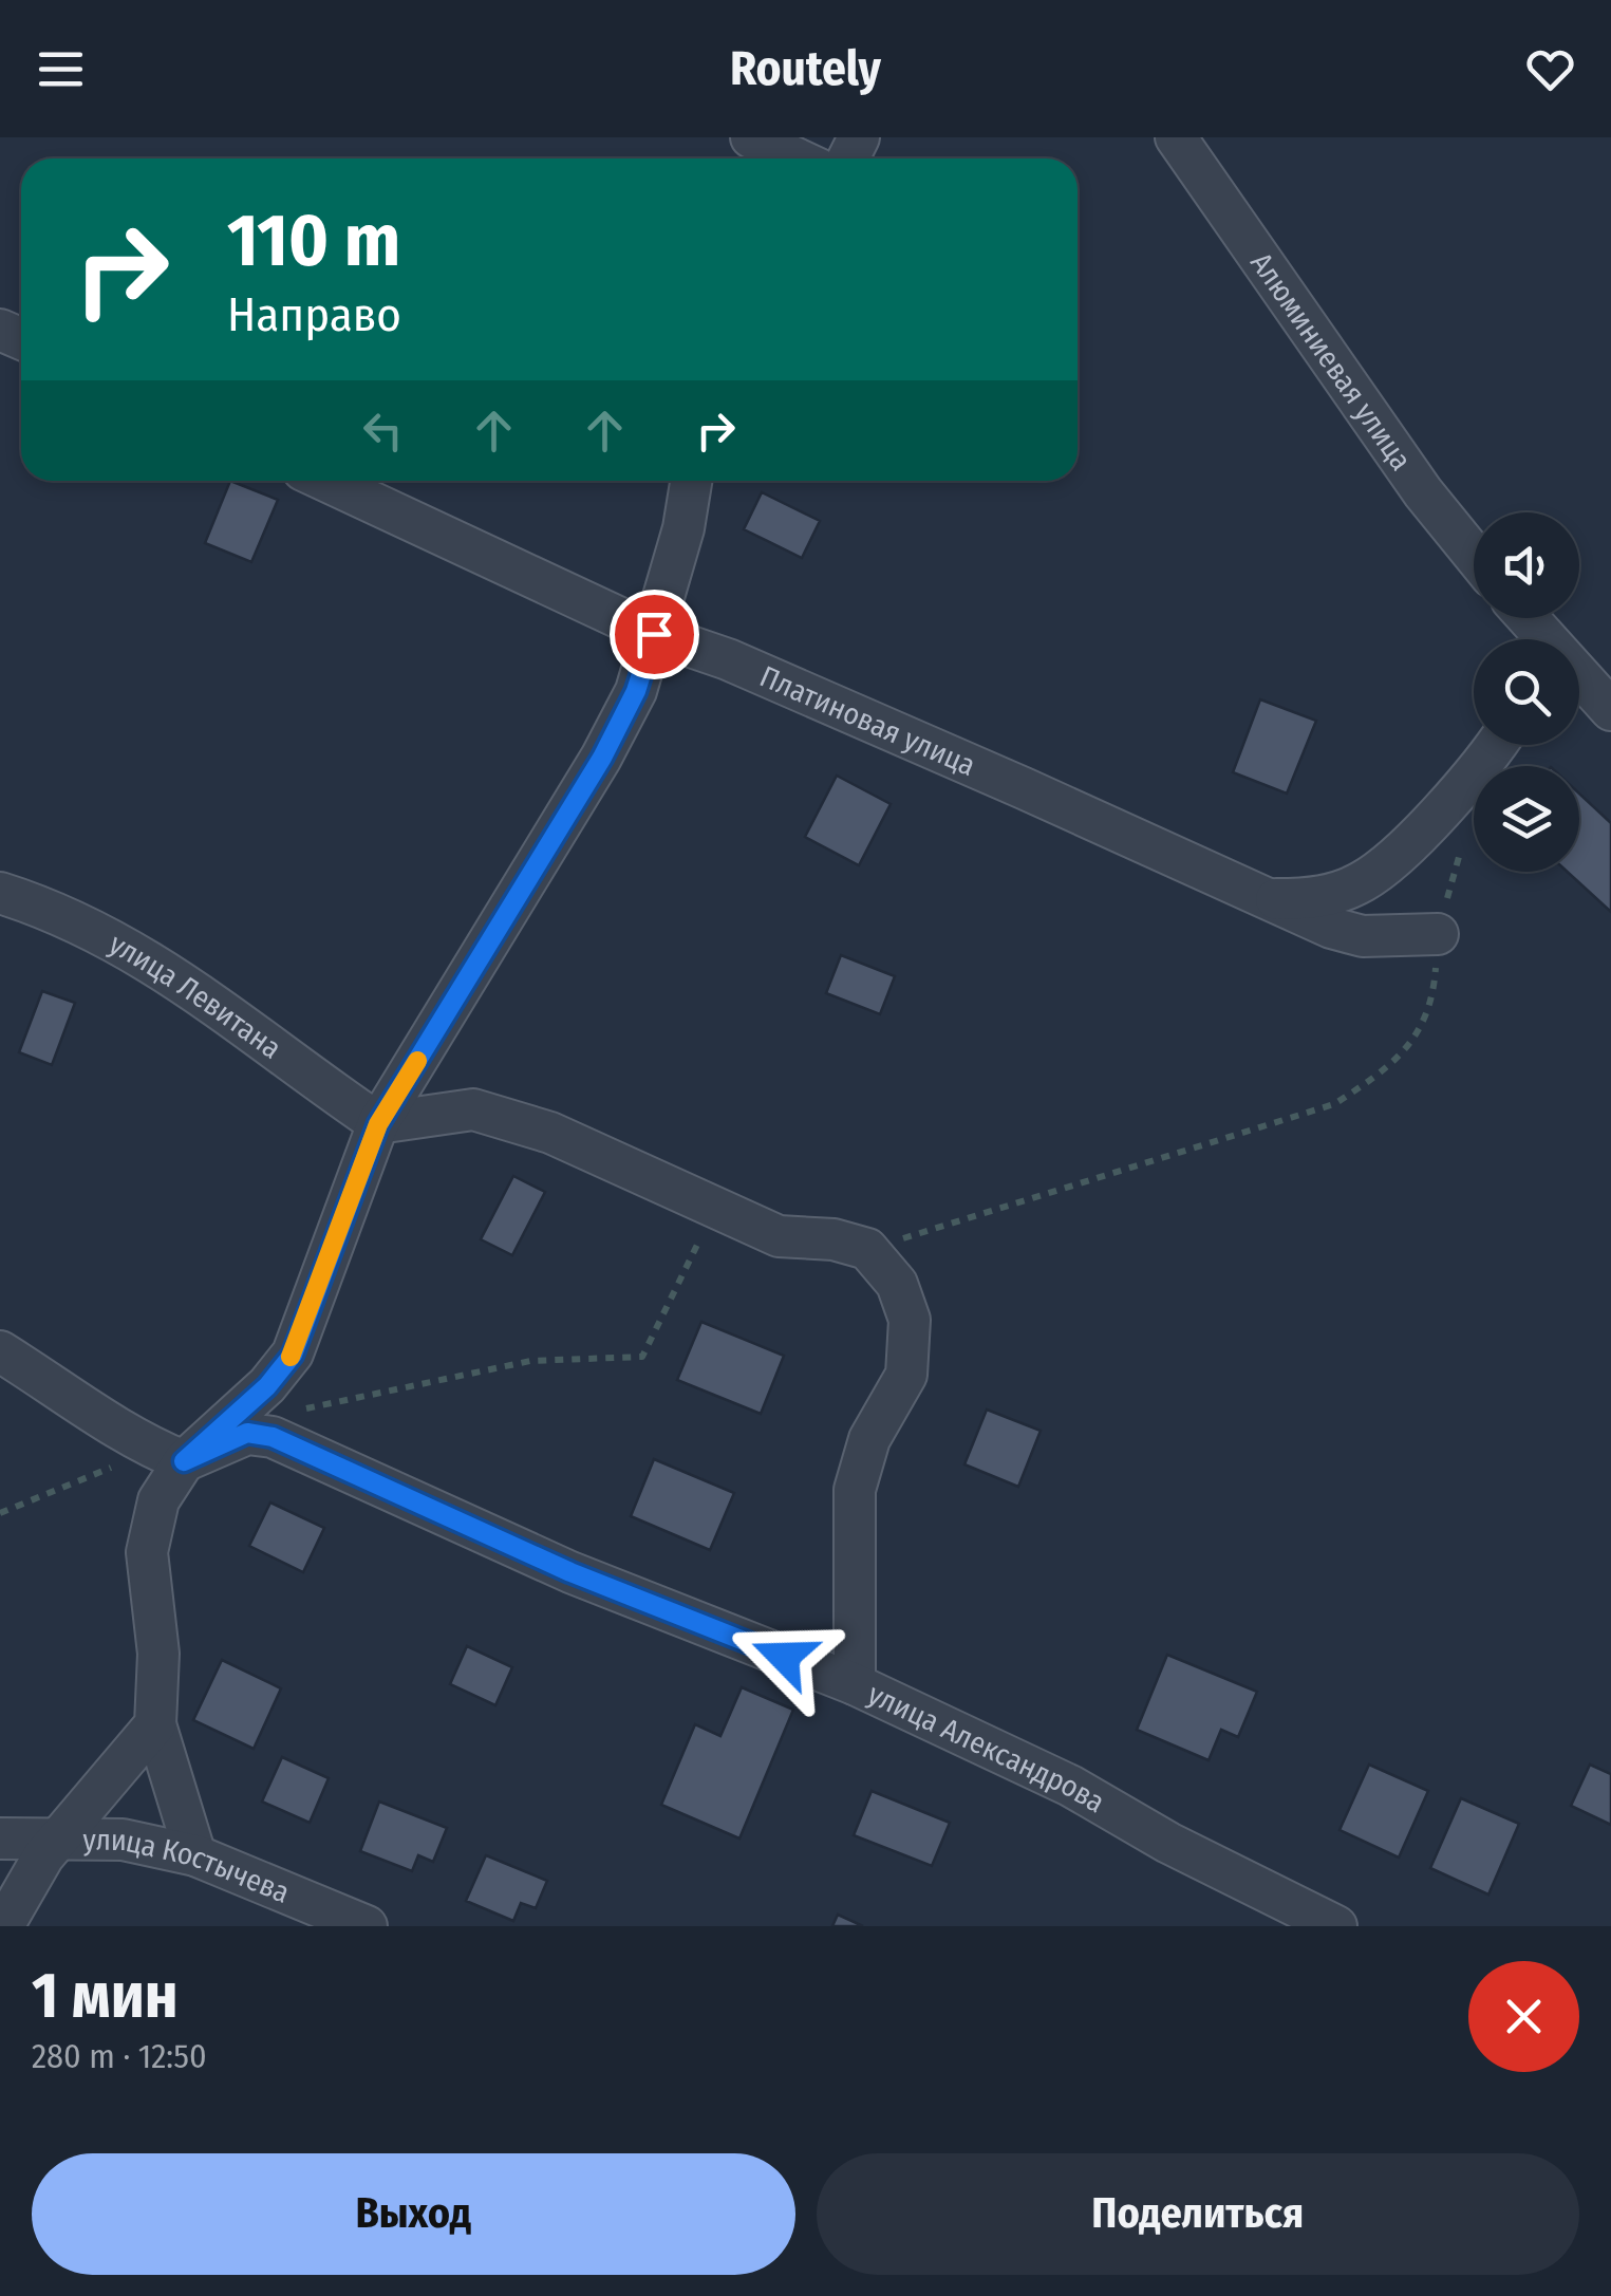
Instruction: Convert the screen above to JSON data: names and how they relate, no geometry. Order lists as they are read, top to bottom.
{
  "streets": {
    "street": [
      "Алюминиевая улица",
      "Платиновая улица",
      "улица Левитана",
      "улица Александрова",
      "улица Костычева"
    ]
  },
  "page": {
    "header": "Routely",
    "turn": ["110 m", "Направо"],
    "heading": ["1 мин", "280 m · 12:50"],
    "buttons": ["Выход", "Поделиться"]
  }
}
